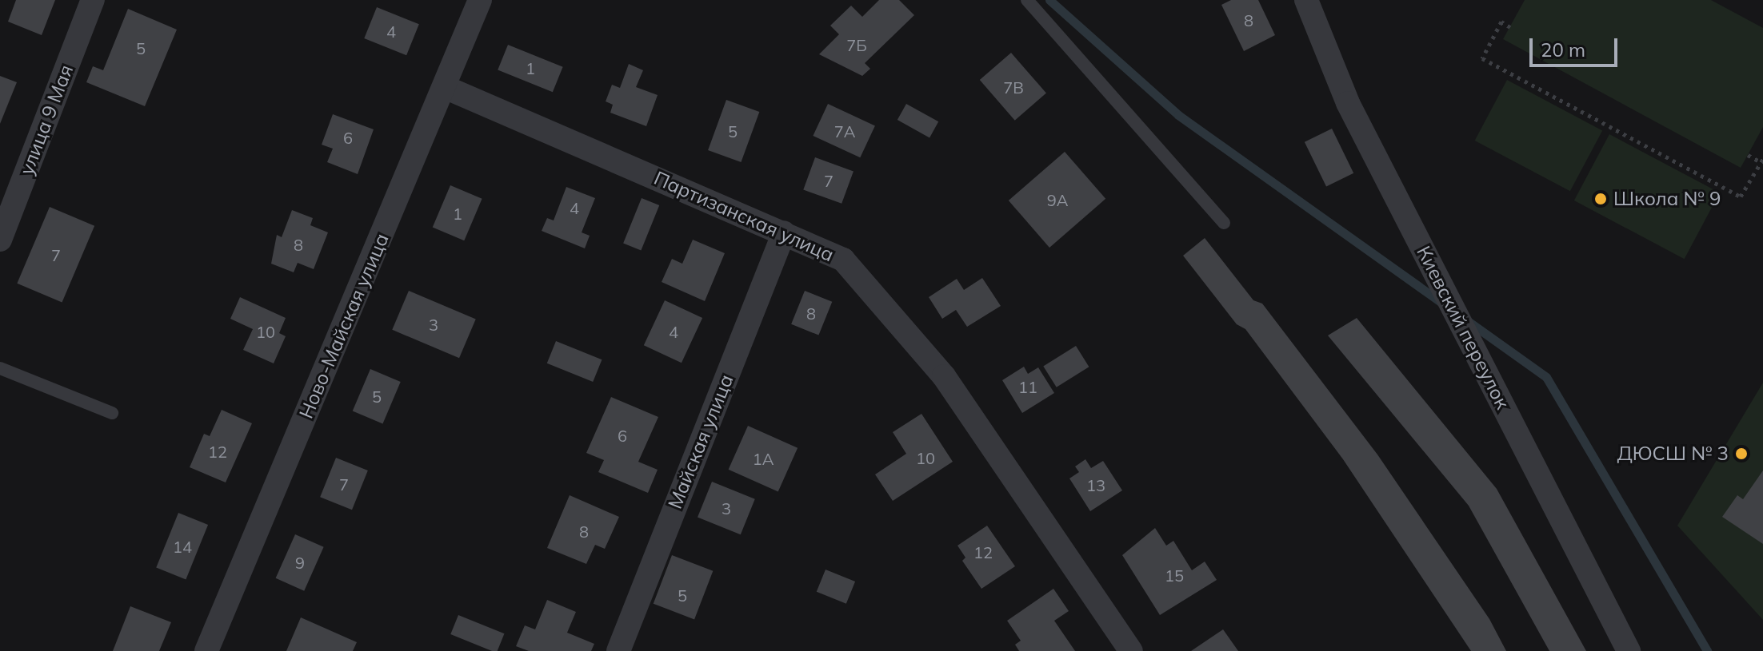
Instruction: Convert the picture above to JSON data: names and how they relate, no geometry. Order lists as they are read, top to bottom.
{
  "streets": {
    "street": [
      "улица 9 Мая",
      "Партизанская улица",
      "Ново-Майская улица",
      "Киевский переулок",
      "Майская улица"
    ]
  },
  "crossings": [
    ["Партизанская улица", "Ново-Майская улица"],
    ["Партизанская улица", "Майская улица"]
  ],
  "places": ["Школа № 9", "ДЮСШ № 3"],
  "house_numbers": [
    "8",
    "4",
    "7Б",
    "5",
    "1",
    "7В",
    "5",
    "7А",
    "6",
    "7",
    "9А",
    "4",
    "1",
    "8",
    "7",
    "8",
    "3",
    "10",
    "4",
    "11",
    "5",
    "6",
    "12",
    "10",
    "1А",
    "7",
    "13",
    "3",
    "8",
    "14",
    "12",
    "9",
    "15",
    "5"
  ],
  "scale_bar": "20 m"
}
